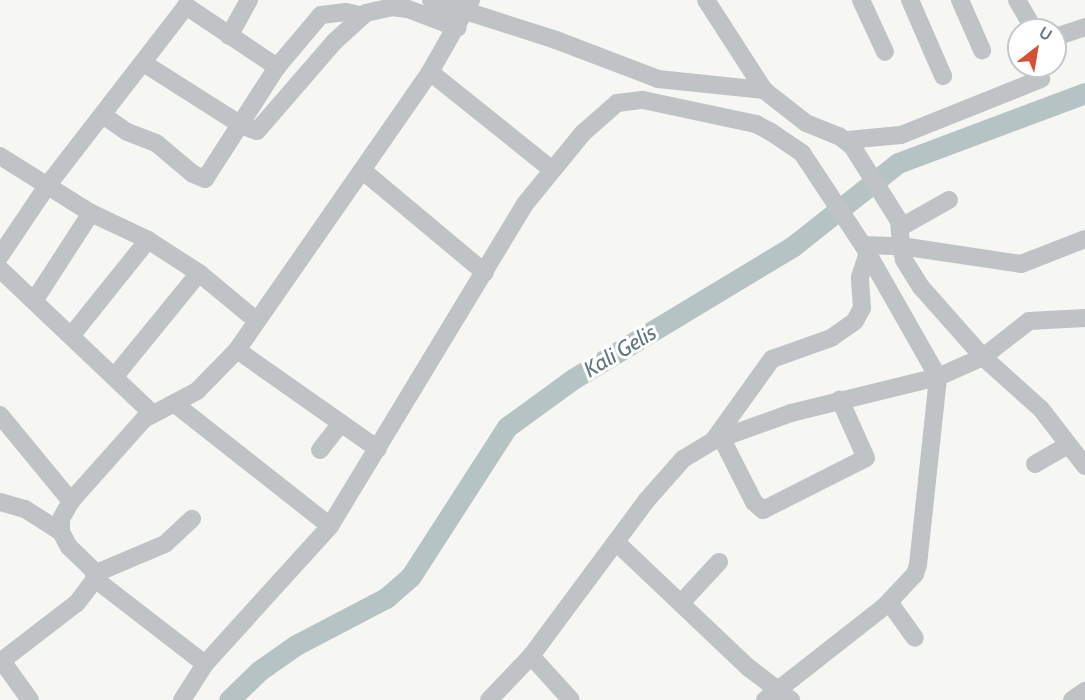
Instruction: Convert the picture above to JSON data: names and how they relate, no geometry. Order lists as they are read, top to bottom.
{
  "water": ["Kali Gelis"],
  "north": "top right"
}
